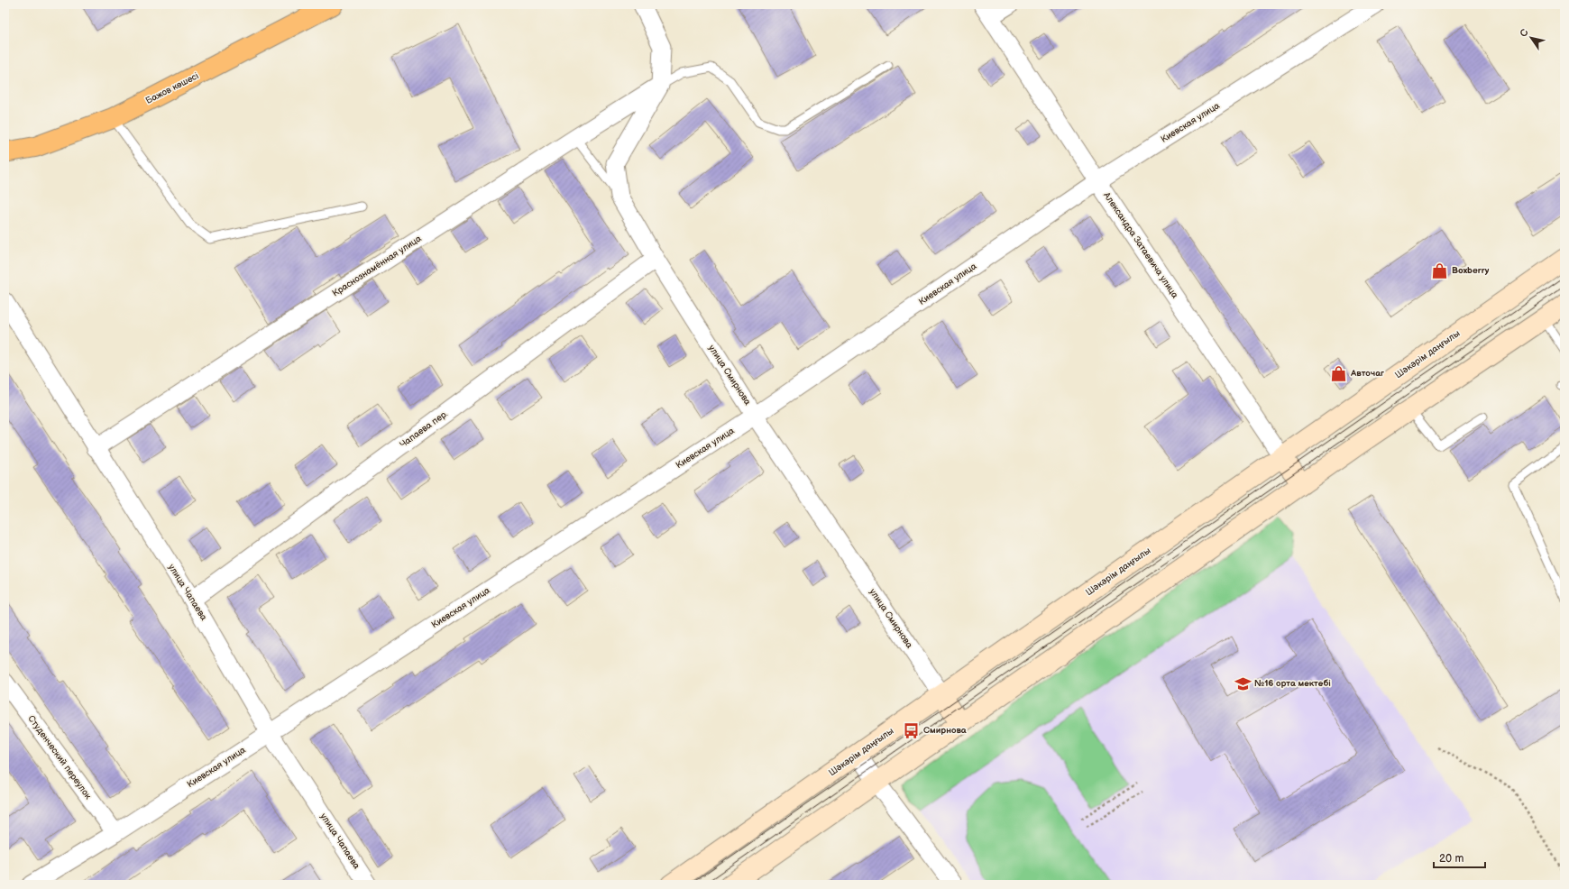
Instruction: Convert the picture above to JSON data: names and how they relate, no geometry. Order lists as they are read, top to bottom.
{
  "streets": {
    "main road": [
      "Бажов көшесі",
      "Александра Затаевича улица",
      "Шәкәрім даңғылы",
      "улица Смирнова"
    ],
    "street": [
      "Киевская улица",
      "Краснознамённая улица",
      "Чапаева пер.",
      "улица Чапаева",
      "Студенческий переулок"
    ]
  },
  "crossings": [
    ["Киевская улица", "Александра Затаевича улица"],
    ["Киевская улица", "улица Смирнова"],
    ["Киевская улица", "улица Чапаева"],
    ["Киевская улица", "Студенческий переулок"],
    ["Александра Затаевича улица", "Шәкәрім даңғылы"],
    ["Краснознамённая улица", "улица Смирнова"],
    ["Краснознамённая улица", "улица Чапаева"],
    ["Шәкәрім даңғылы", "улица Смирнова"],
    ["улица Смирнова", "Чапаева пер."],
    ["Чапаева пер.", "улица Чапаева"]
  ],
  "places": {
    "shop": ["Boxberry", "Авточаг"],
    "school or university": ["№16 орта мектебі"],
    "bus stop": ["Смирнова"]
  },
  "scale_bar": "20 m",
  "north": "top left"
}
